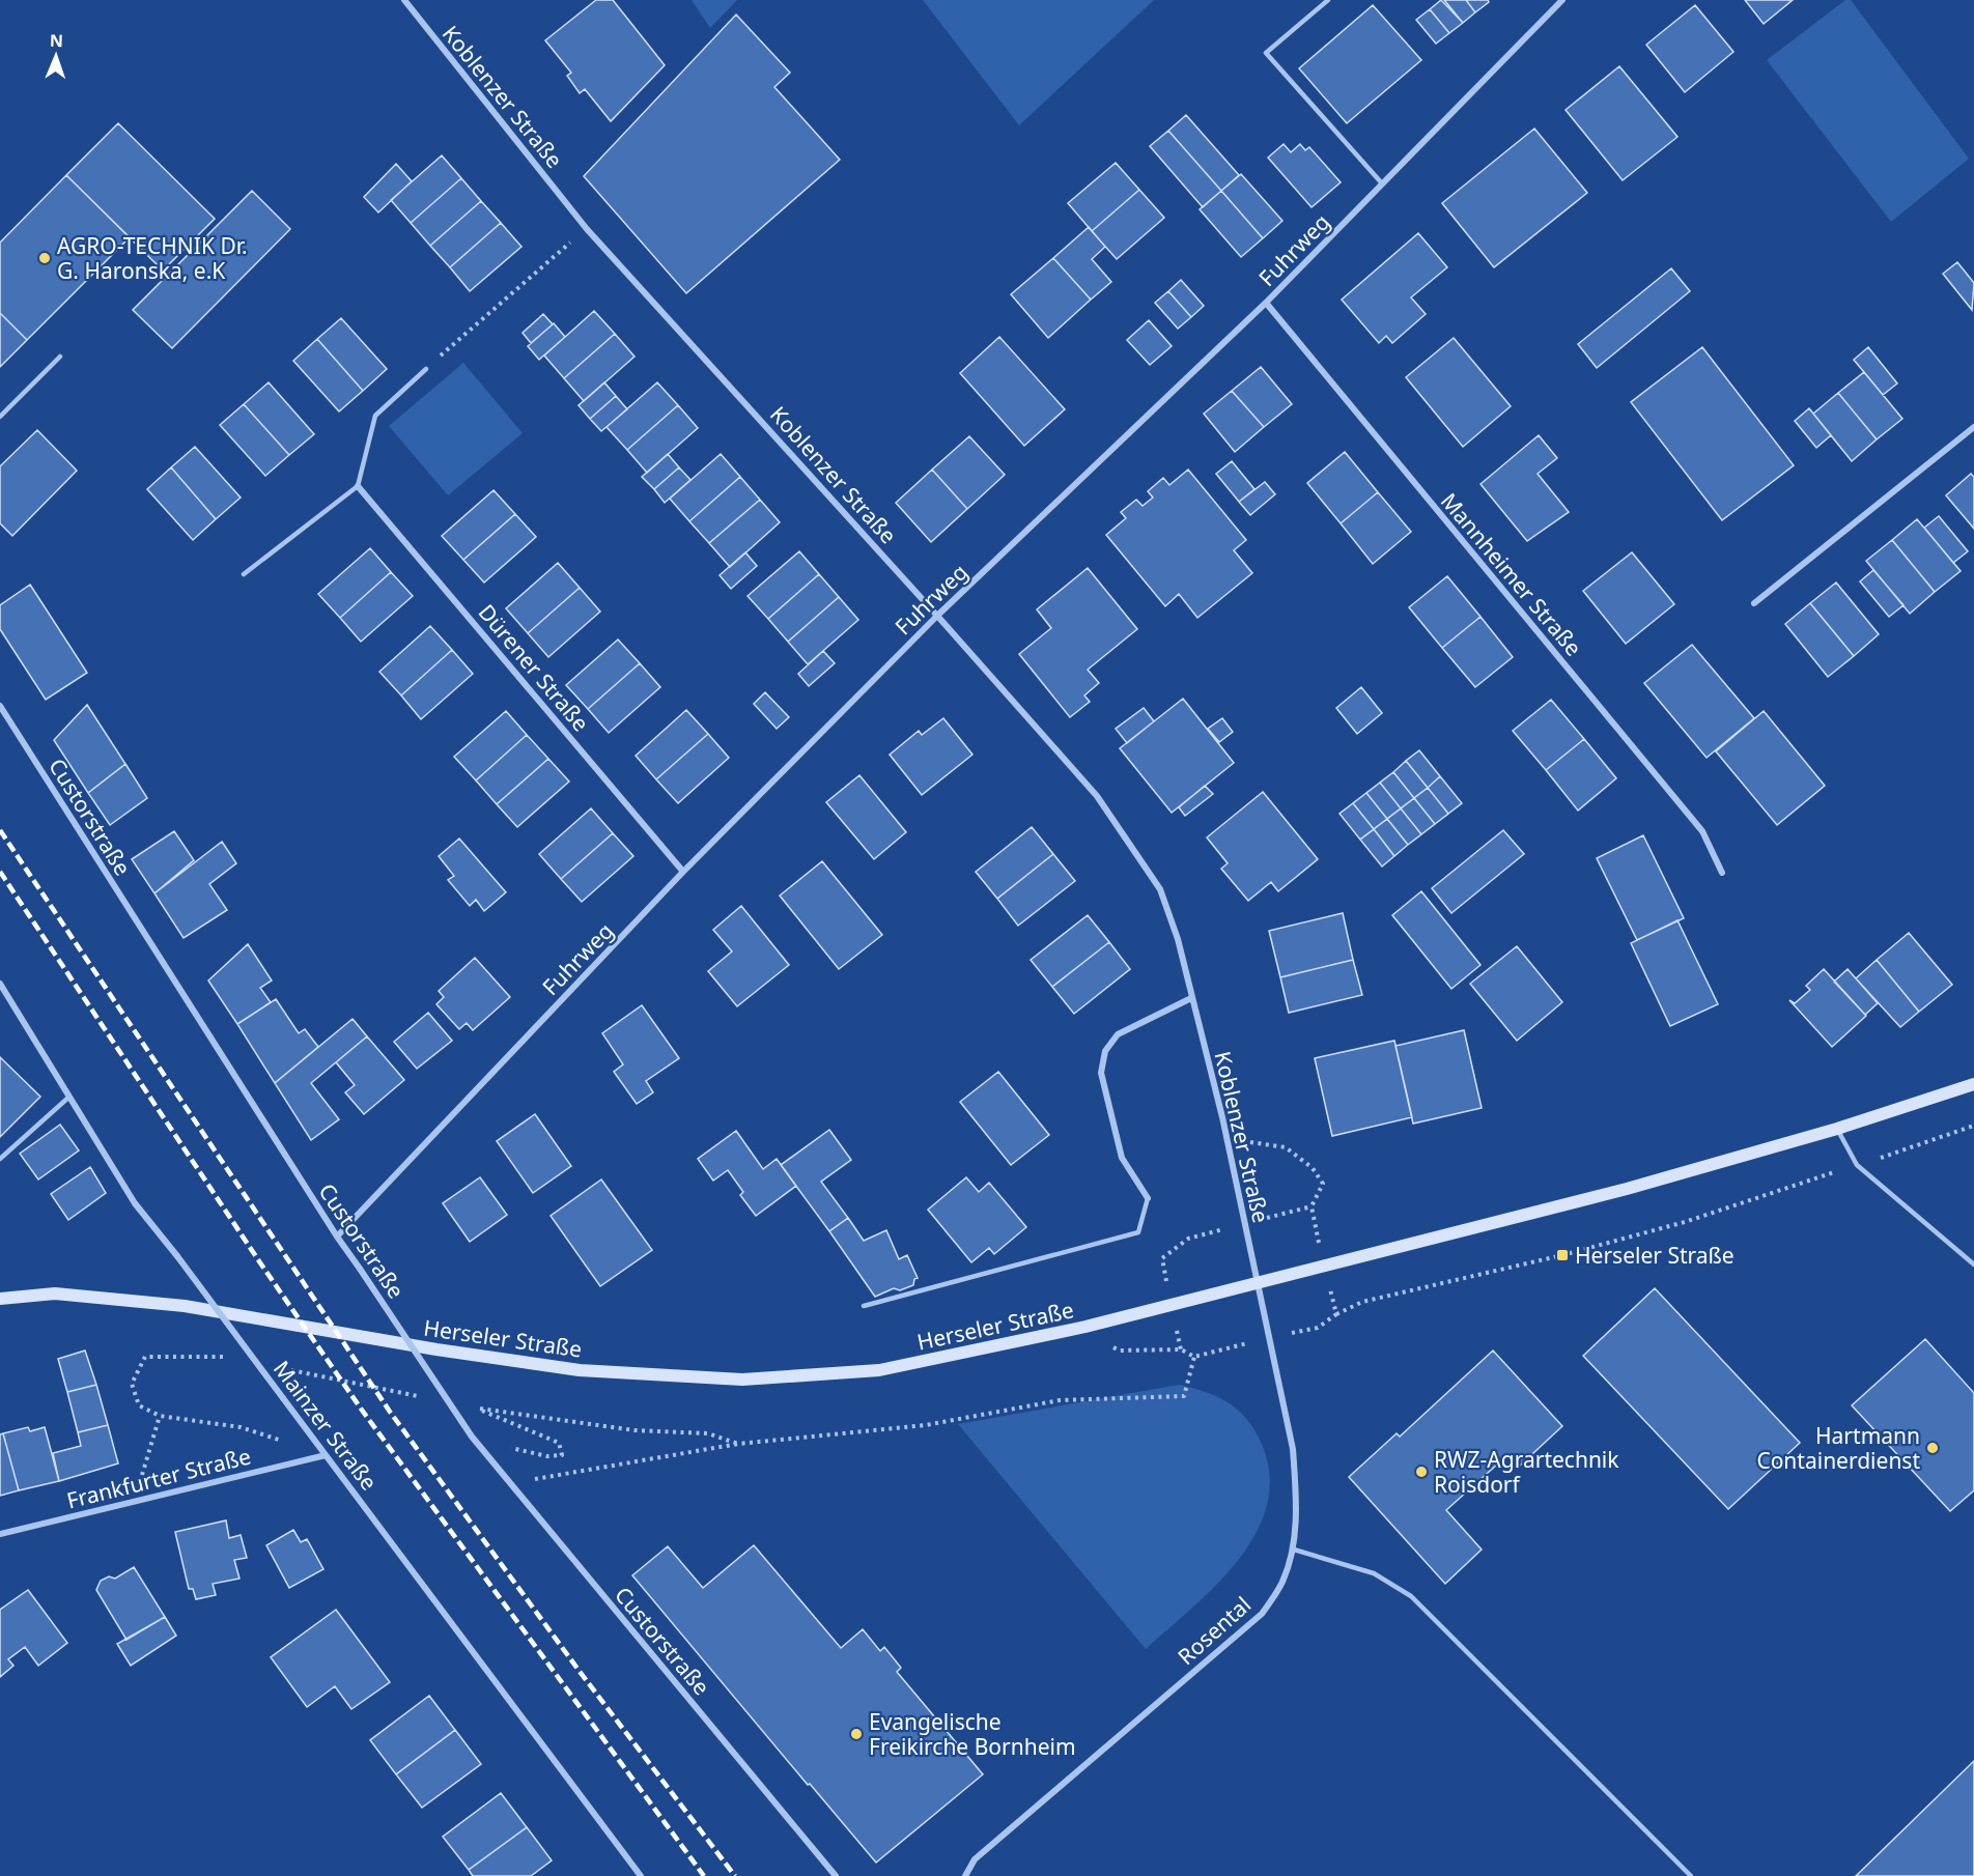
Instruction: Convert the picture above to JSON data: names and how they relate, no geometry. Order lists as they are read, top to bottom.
{
  "streets": {
    "main road": ["Herseler Straße"],
    "street": [
      "Koblenzer Straße",
      "Fuhrweg",
      "Mannheimer Straße",
      "Dürener Straße",
      "Custorstraße",
      "Mainzer Straße",
      "Frankfurter Straße",
      "Rosental"
    ]
  },
  "crossings": [
    ["Koblenzer Straße", "Fuhrweg"],
    ["Koblenzer Straße", "Herseler Straße"],
    ["Koblenzer Straße", "Rosental"],
    ["Fuhrweg", "Mannheimer Straße"],
    ["Fuhrweg", "Dürener Straße"],
    ["Fuhrweg", "Custorstraße"],
    ["Herseler Straße", "Rosental"],
    ["Mainzer Straße", "Frankfurter Straße"]
  ],
  "places": {
    "other": [
      "AGRO-TECHNIK Dr. G. Haronska, e.K",
      "Hartmann Containerdienst",
      "RWZ-Agrartechnik Roisdorf",
      "Evangelische Freikirche Bornheim"
    ],
    "transit": ["Herseler Straße"]
  },
  "north": "top"
}
